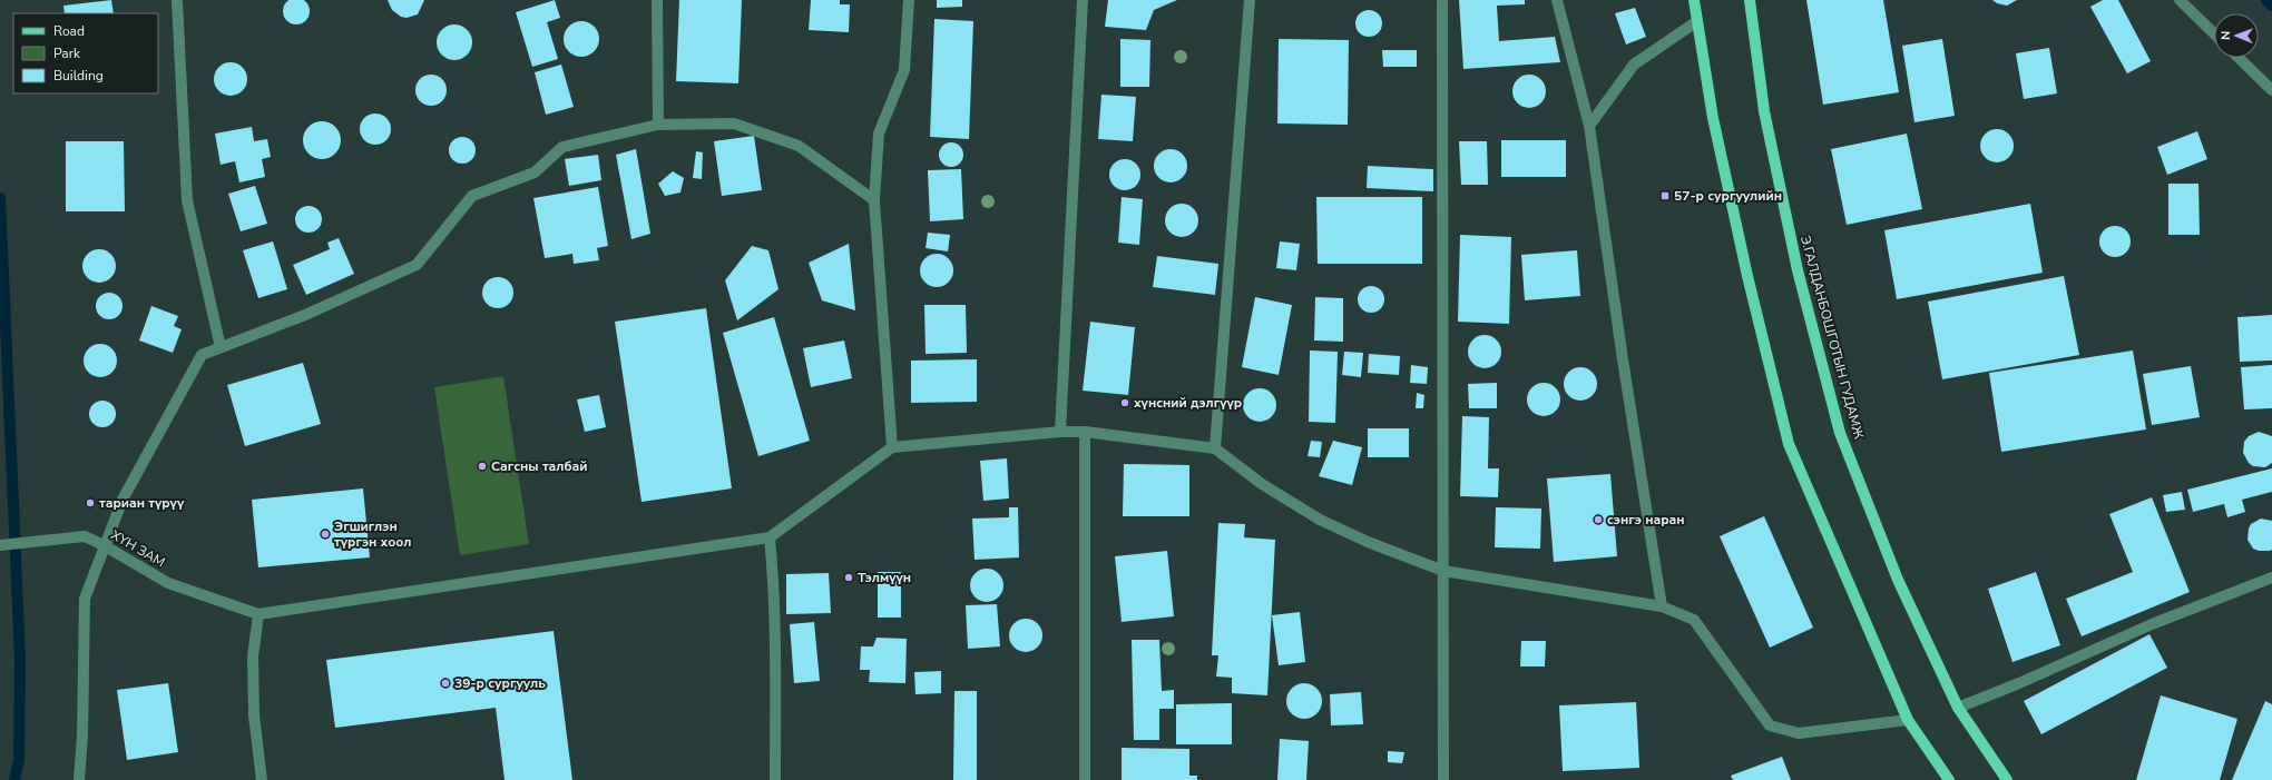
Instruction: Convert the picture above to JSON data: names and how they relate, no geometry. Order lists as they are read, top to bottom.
{
  "streets": {
    "main road": ["Э.ГАЛДАНБОШГОТЫН ГУДАМЖ"],
    "street": ["ХҮН ЗАМ"]
  },
  "places": {
    "transit": ["57-р сургуулийн"],
    "other": [
      "хүнсний дэлгүүр",
      "Сагсны талбай",
      "тариан түрүү",
      "сэнгэ наран",
      "Эгшиглэн түргэн хоол",
      "Тэлмүүн",
      "39-р сургууль"
    ]
  },
  "legend": ["Road", "Park", "Building"],
  "north": "left"
}
